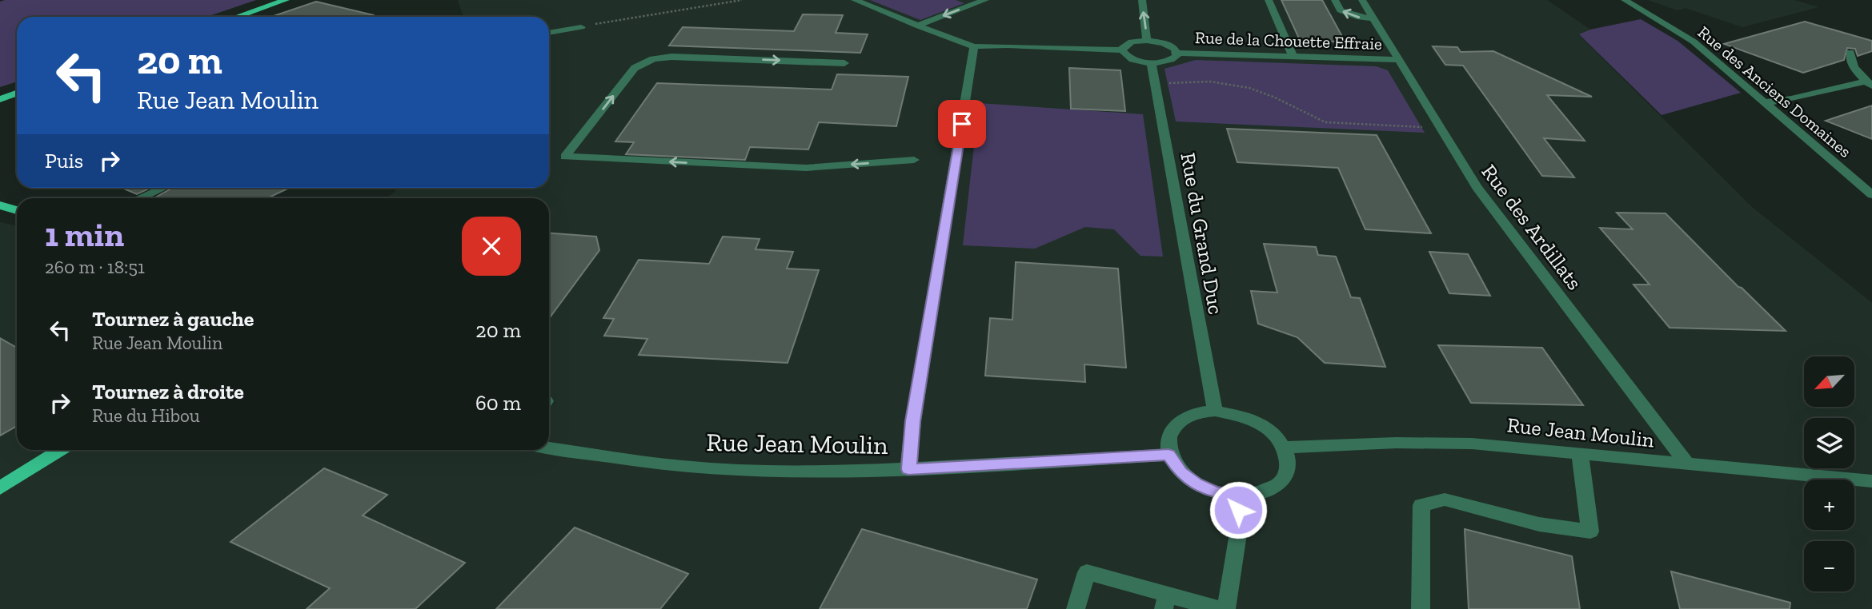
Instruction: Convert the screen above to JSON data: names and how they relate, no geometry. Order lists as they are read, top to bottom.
{
  "streets": {
    "street": [
      "Rue de la Chouette Effraie",
      "Rue des Anciens Domaines",
      "Rue des Ardillats",
      "Rue du Grand Duc",
      "Rue Jean Moulin"
    ]
  },
  "crossings": [
    ["Rue de la Chouette Effraie", "Rue des Ardillats"],
    ["Rue des Ardillats", "Rue Jean Moulin"],
    ["Rue du Grand Duc", "Rue Jean Moulin"]
  ],
  "north": "bottom left",
  "page": {
    "turn": ["20 m", "Rue Jean Moulin"],
    "then": "Puis",
    "heading": ["1 min", "260 m · 18:51"],
    "list": [
      {
        "name": "Tournez à gauche",
        "note": "Rue Jean Moulin",
        "value": "20 m"
      },
      {
        "name": "Tournez à droite",
        "note": "Rue du Hibou",
        "value": "60 m"
      }
    ],
    "map_buttons": ["+", "−"]
  }
}
